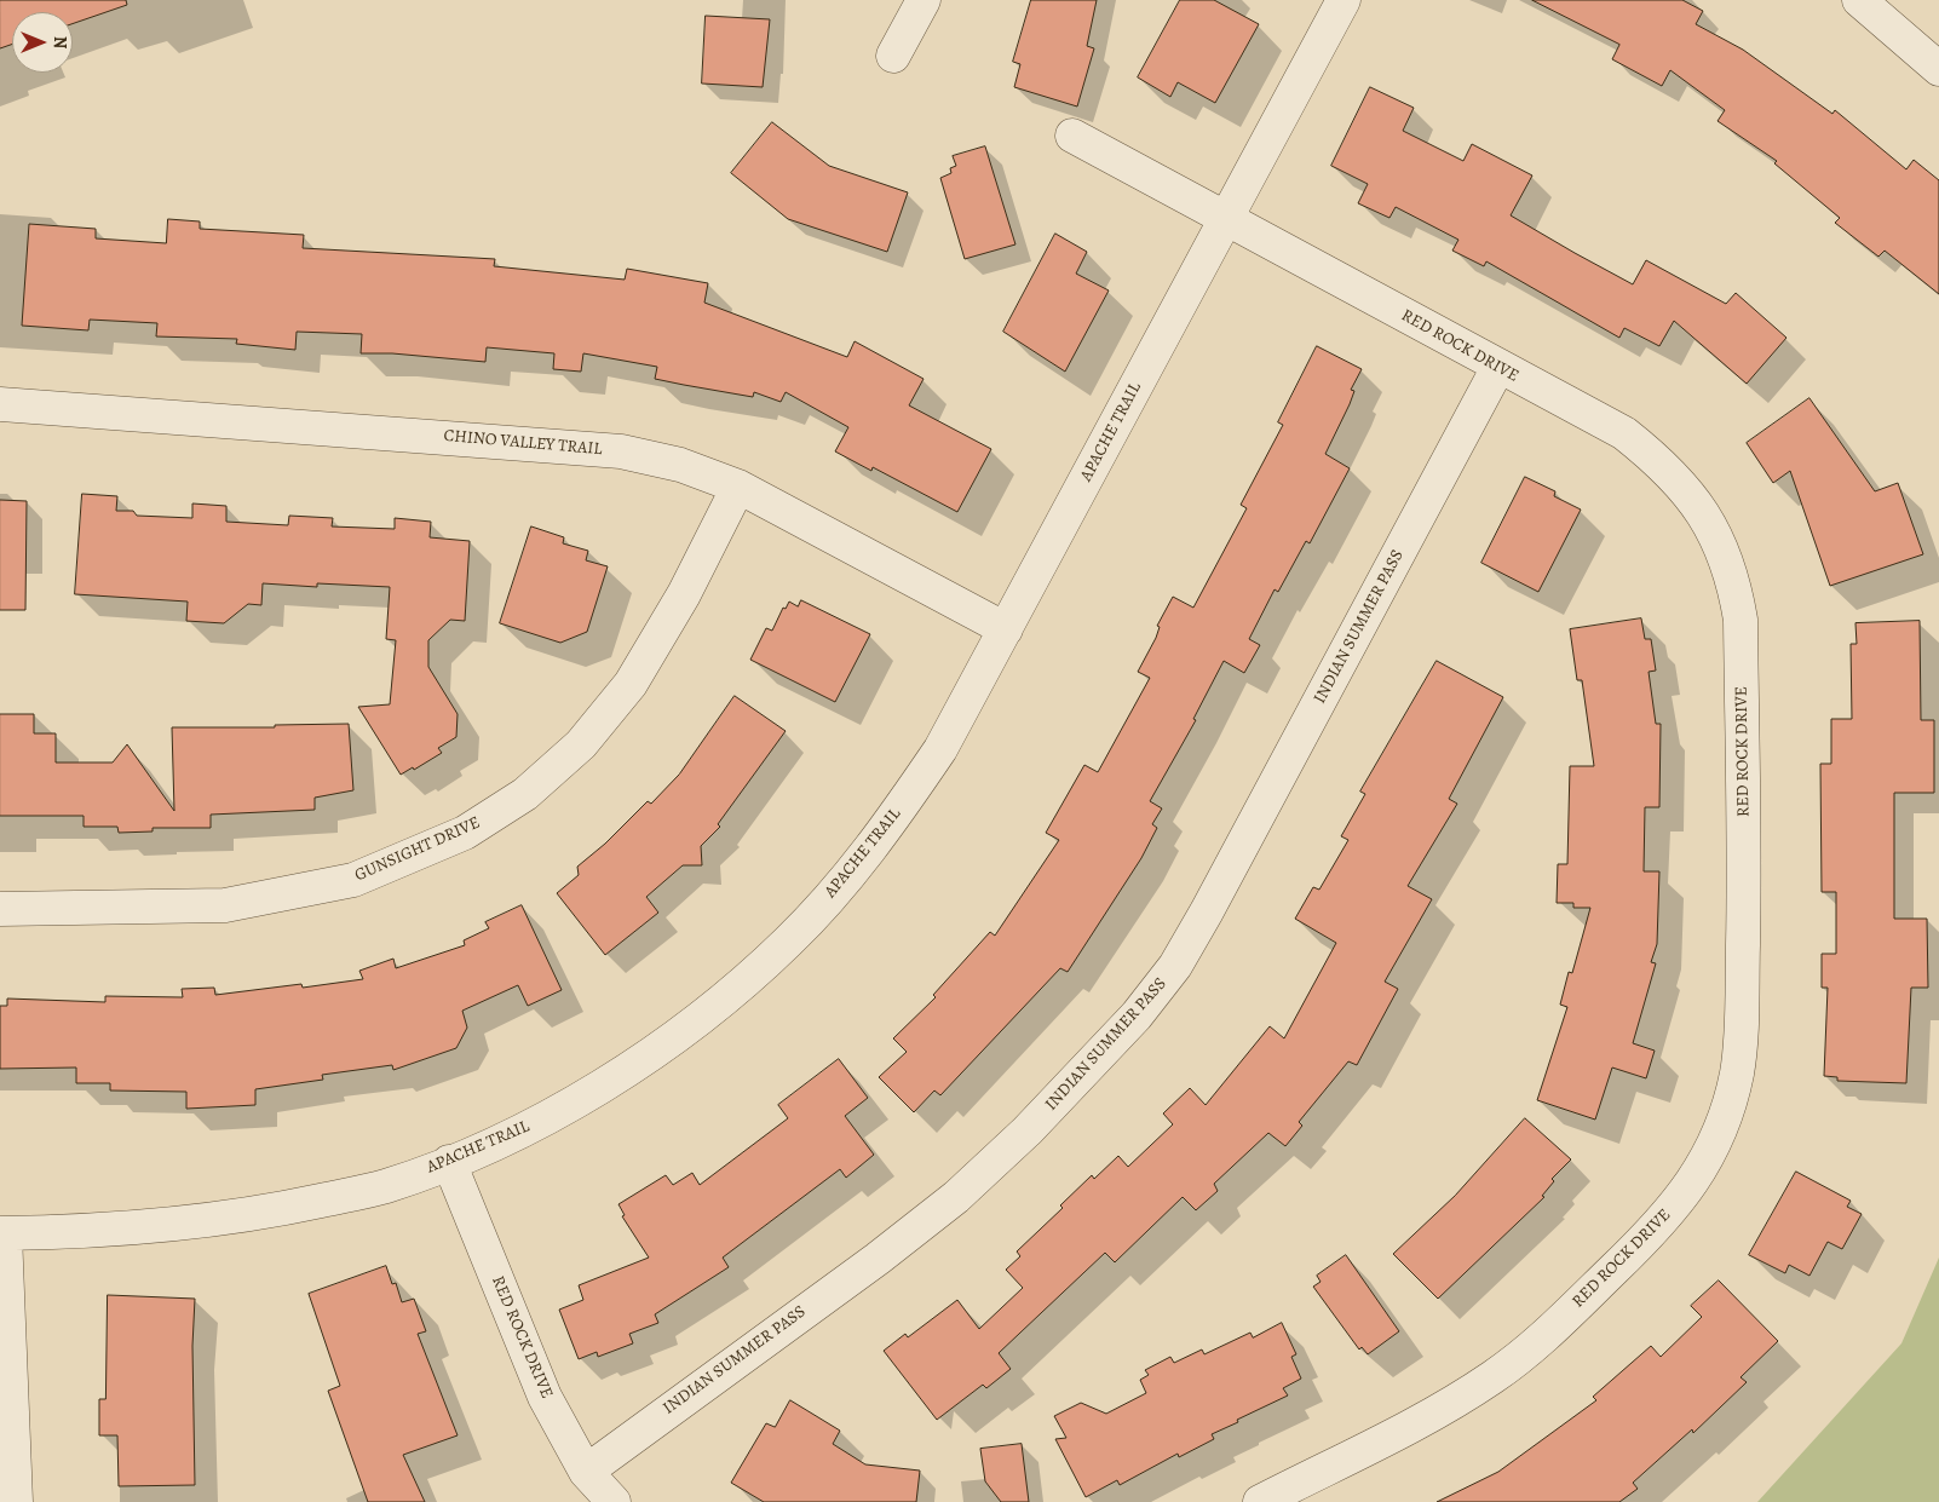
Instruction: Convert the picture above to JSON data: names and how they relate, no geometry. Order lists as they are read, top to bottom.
{
  "streets": {
    "street": [
      "RED ROCK DRIVE",
      "APACHE TRAIL",
      "CHINO VALLEY TRAIL",
      "INDIAN SUMMER PASS",
      "GUNSIGHT DRIVE"
    ]
  },
  "crossings": [
    ["RED ROCK DRIVE", "APACHE TRAIL"],
    ["RED ROCK DRIVE", "INDIAN SUMMER PASS"],
    ["APACHE TRAIL", "CHINO VALLEY TRAIL"],
    ["CHINO VALLEY TRAIL", "GUNSIGHT DRIVE"]
  ],
  "north": "right"
}
